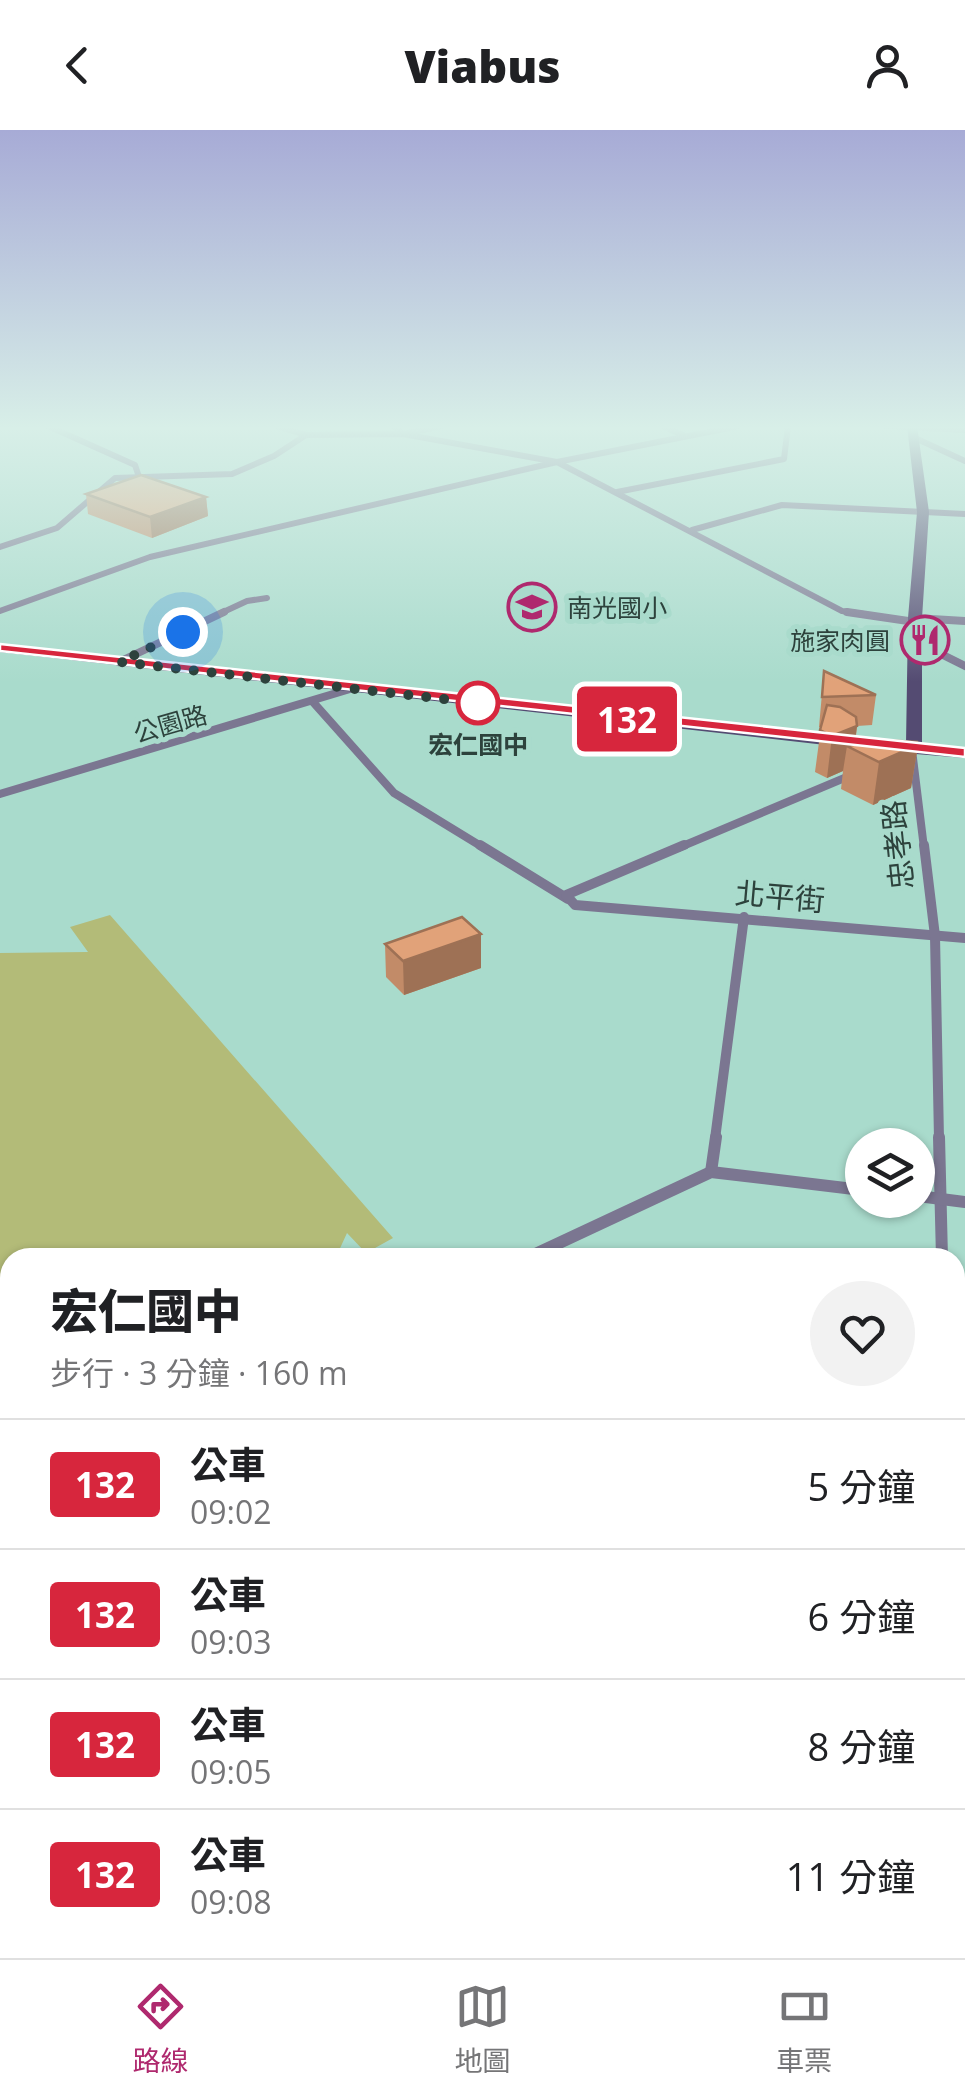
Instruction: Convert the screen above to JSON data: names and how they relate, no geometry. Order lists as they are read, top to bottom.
{
  "streets": {
    "main road": ["忠孝路"],
    "street": ["公園路", "北平街"]
  },
  "crossings": [
    ["忠孝路", "北平街"]
  ],
  "places": {
    "school or university": ["南光國小"],
    "restaurant": ["施家肉圓"],
    "other": ["宏仁國中"]
  },
  "lines": ["bus line 132"],
  "page": {
    "header": "Viabus",
    "on_map": "132",
    "heading": ["宏仁國中", "步行 · 3 分鐘 · 160 m"],
    "list": [
      {
        "mark": "132",
        "name": "公車",
        "note": "09:02",
        "value": "5 分鐘"
      },
      {
        "mark": "132",
        "name": "公車",
        "note": "09:03",
        "value": "6 分鐘"
      },
      {
        "mark": "132",
        "name": "公車",
        "note": "09:05",
        "value": "8 分鐘"
      },
      {
        "mark": "132",
        "name": "公車",
        "note": "09:08",
        "value": "11 分鐘"
      }
    ],
    "tabs": ["路線", "地圖", "車票"]
  }
}
